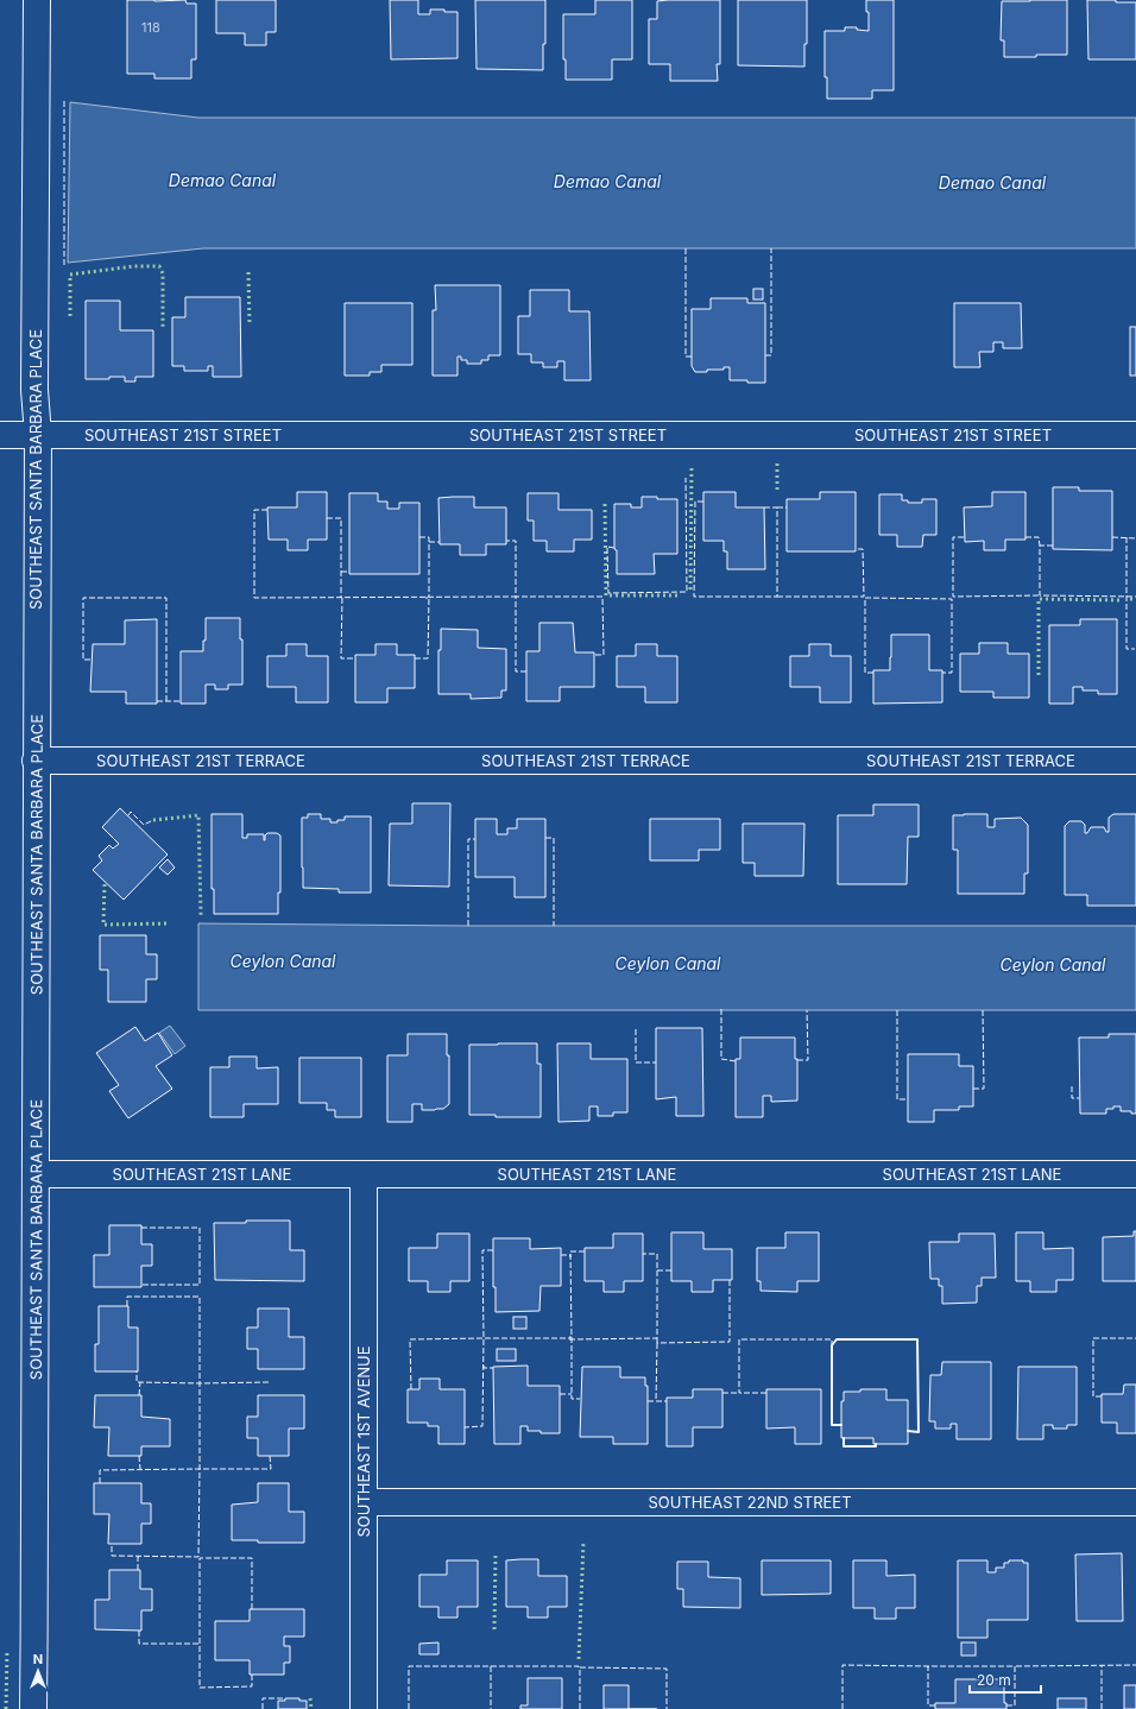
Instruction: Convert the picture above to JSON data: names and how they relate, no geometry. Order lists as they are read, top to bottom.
{
  "streets": {
    "street": [
      "SOUTHEAST 21ST STREET",
      "SOUTHEAST SANTA BARBARA PLACE",
      "SOUTHEAST 21ST TERRACE",
      "SOUTHEAST 21ST LANE",
      "SOUTHEAST 1ST AVENUE",
      "SOUTHEAST 22ND STREET"
    ]
  },
  "crossings": [
    ["SOUTHEAST 21ST STREET", "SOUTHEAST SANTA BARBARA PLACE"],
    ["SOUTHEAST SANTA BARBARA PLACE", "SOUTHEAST 21ST TERRACE"],
    ["SOUTHEAST SANTA BARBARA PLACE", "SOUTHEAST 21ST LANE"],
    ["SOUTHEAST 21ST LANE", "SOUTHEAST 1ST AVENUE"],
    ["SOUTHEAST 1ST AVENUE", "SOUTHEAST 22ND STREET"]
  ],
  "water": ["Demao Canal", "Ceylon Canal"],
  "house_numbers": ["118"],
  "scale_bar": "20 m",
  "north": "top"
}
